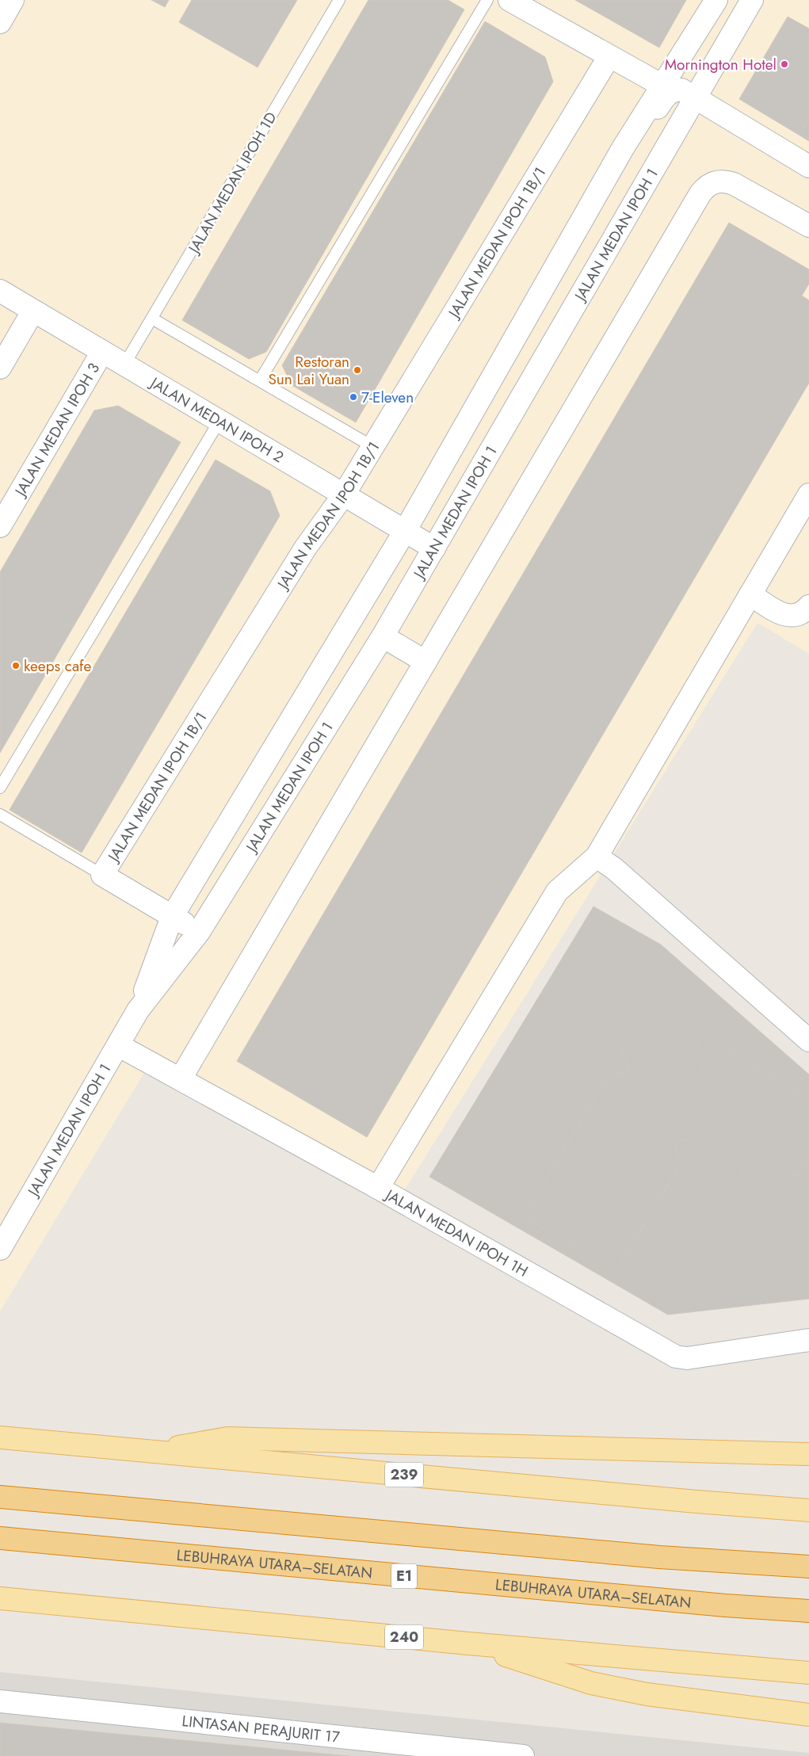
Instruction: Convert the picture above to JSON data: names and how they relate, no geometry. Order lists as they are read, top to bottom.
{
  "streets": {
    "highway": ["LEBUHRAYA UTARA–SELATAN", "E1"],
    "main road": ["239", "240"],
    "street": [
      "JALAN MEDAN IPOH 1",
      "JALAN MEDAN IPOH 1B/1",
      "JALAN MEDAN IPOH 2",
      "JALAN MEDAN IPOH 3",
      "JALAN MEDAN IPOH 1H",
      "LINTASAN PERAJURIT 17"
    ],
    "lane": ["JALAN MEDAN IPOH 1D"]
  },
  "crossings": [
    ["JALAN MEDAN IPOH 1D", "JALAN MEDAN IPOH 2"],
    ["JALAN MEDAN IPOH 1", "JALAN MEDAN IPOH 1B/1"],
    ["JALAN MEDAN IPOH 1", "JALAN MEDAN IPOH 2"],
    ["JALAN MEDAN IPOH 1", "JALAN MEDAN IPOH 1H"],
    ["JALAN MEDAN IPOH 1B/1", "JALAN MEDAN IPOH 2"],
    ["JALAN MEDAN IPOH 2", "JALAN MEDAN IPOH 3"]
  ],
  "places": [
    "Mornington Hotel",
    "Restoran Sun Lai Yuan",
    "7-Eleven",
    "keeps cafe"
  ]
}
